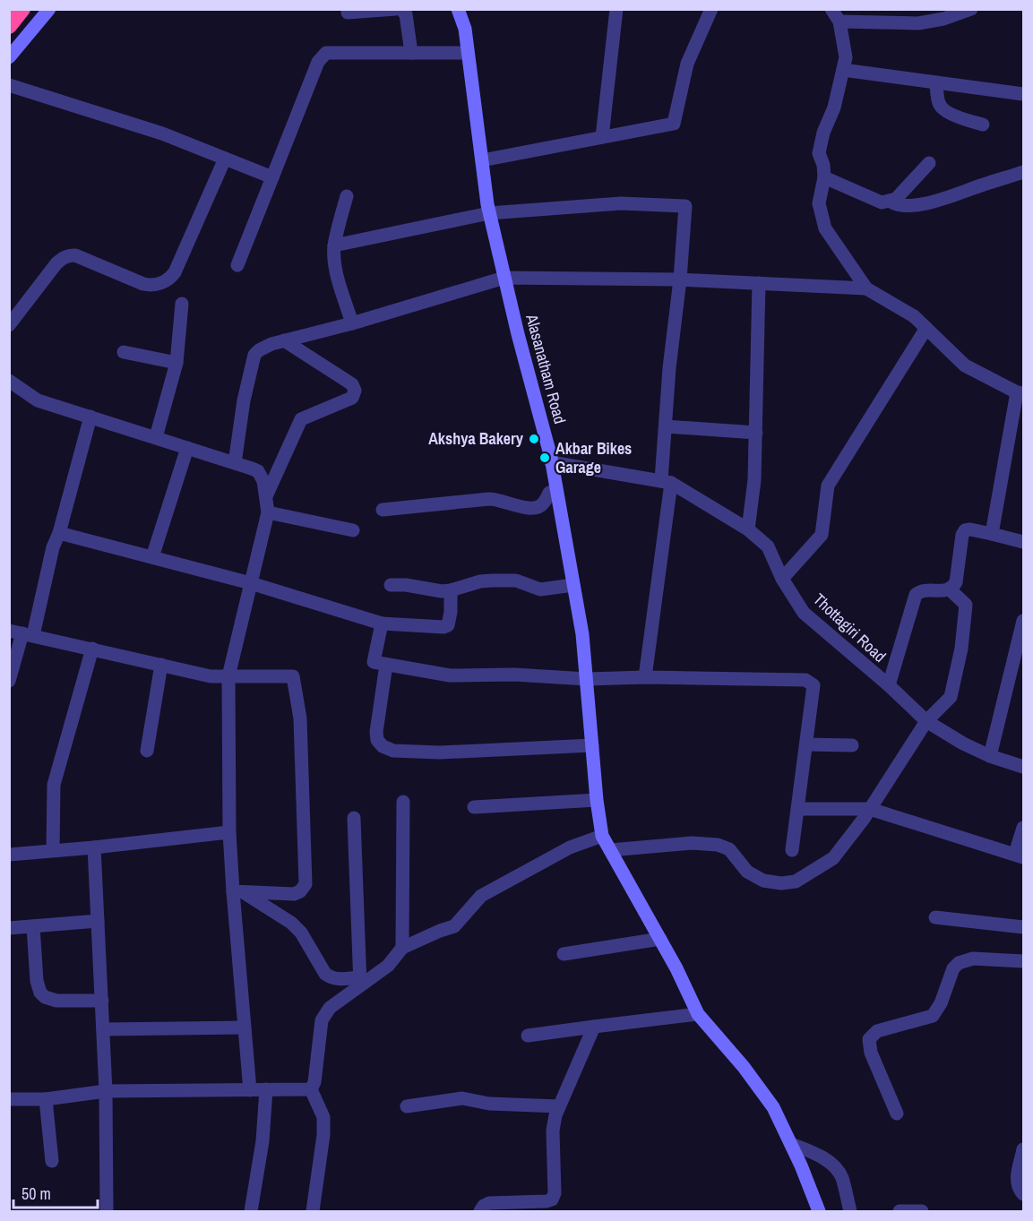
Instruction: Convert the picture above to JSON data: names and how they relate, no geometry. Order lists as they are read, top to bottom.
{
  "streets": {
    "main road": ["Alasanatham Road"],
    "street": ["Thottagiri Road"]
  },
  "crossings": [
    ["Alasanatham Road", "Thottagiri Road"]
  ],
  "places": ["Akshya Bakery", "Akbar Bikes Garage"],
  "scale_bar": "50 m"
}
